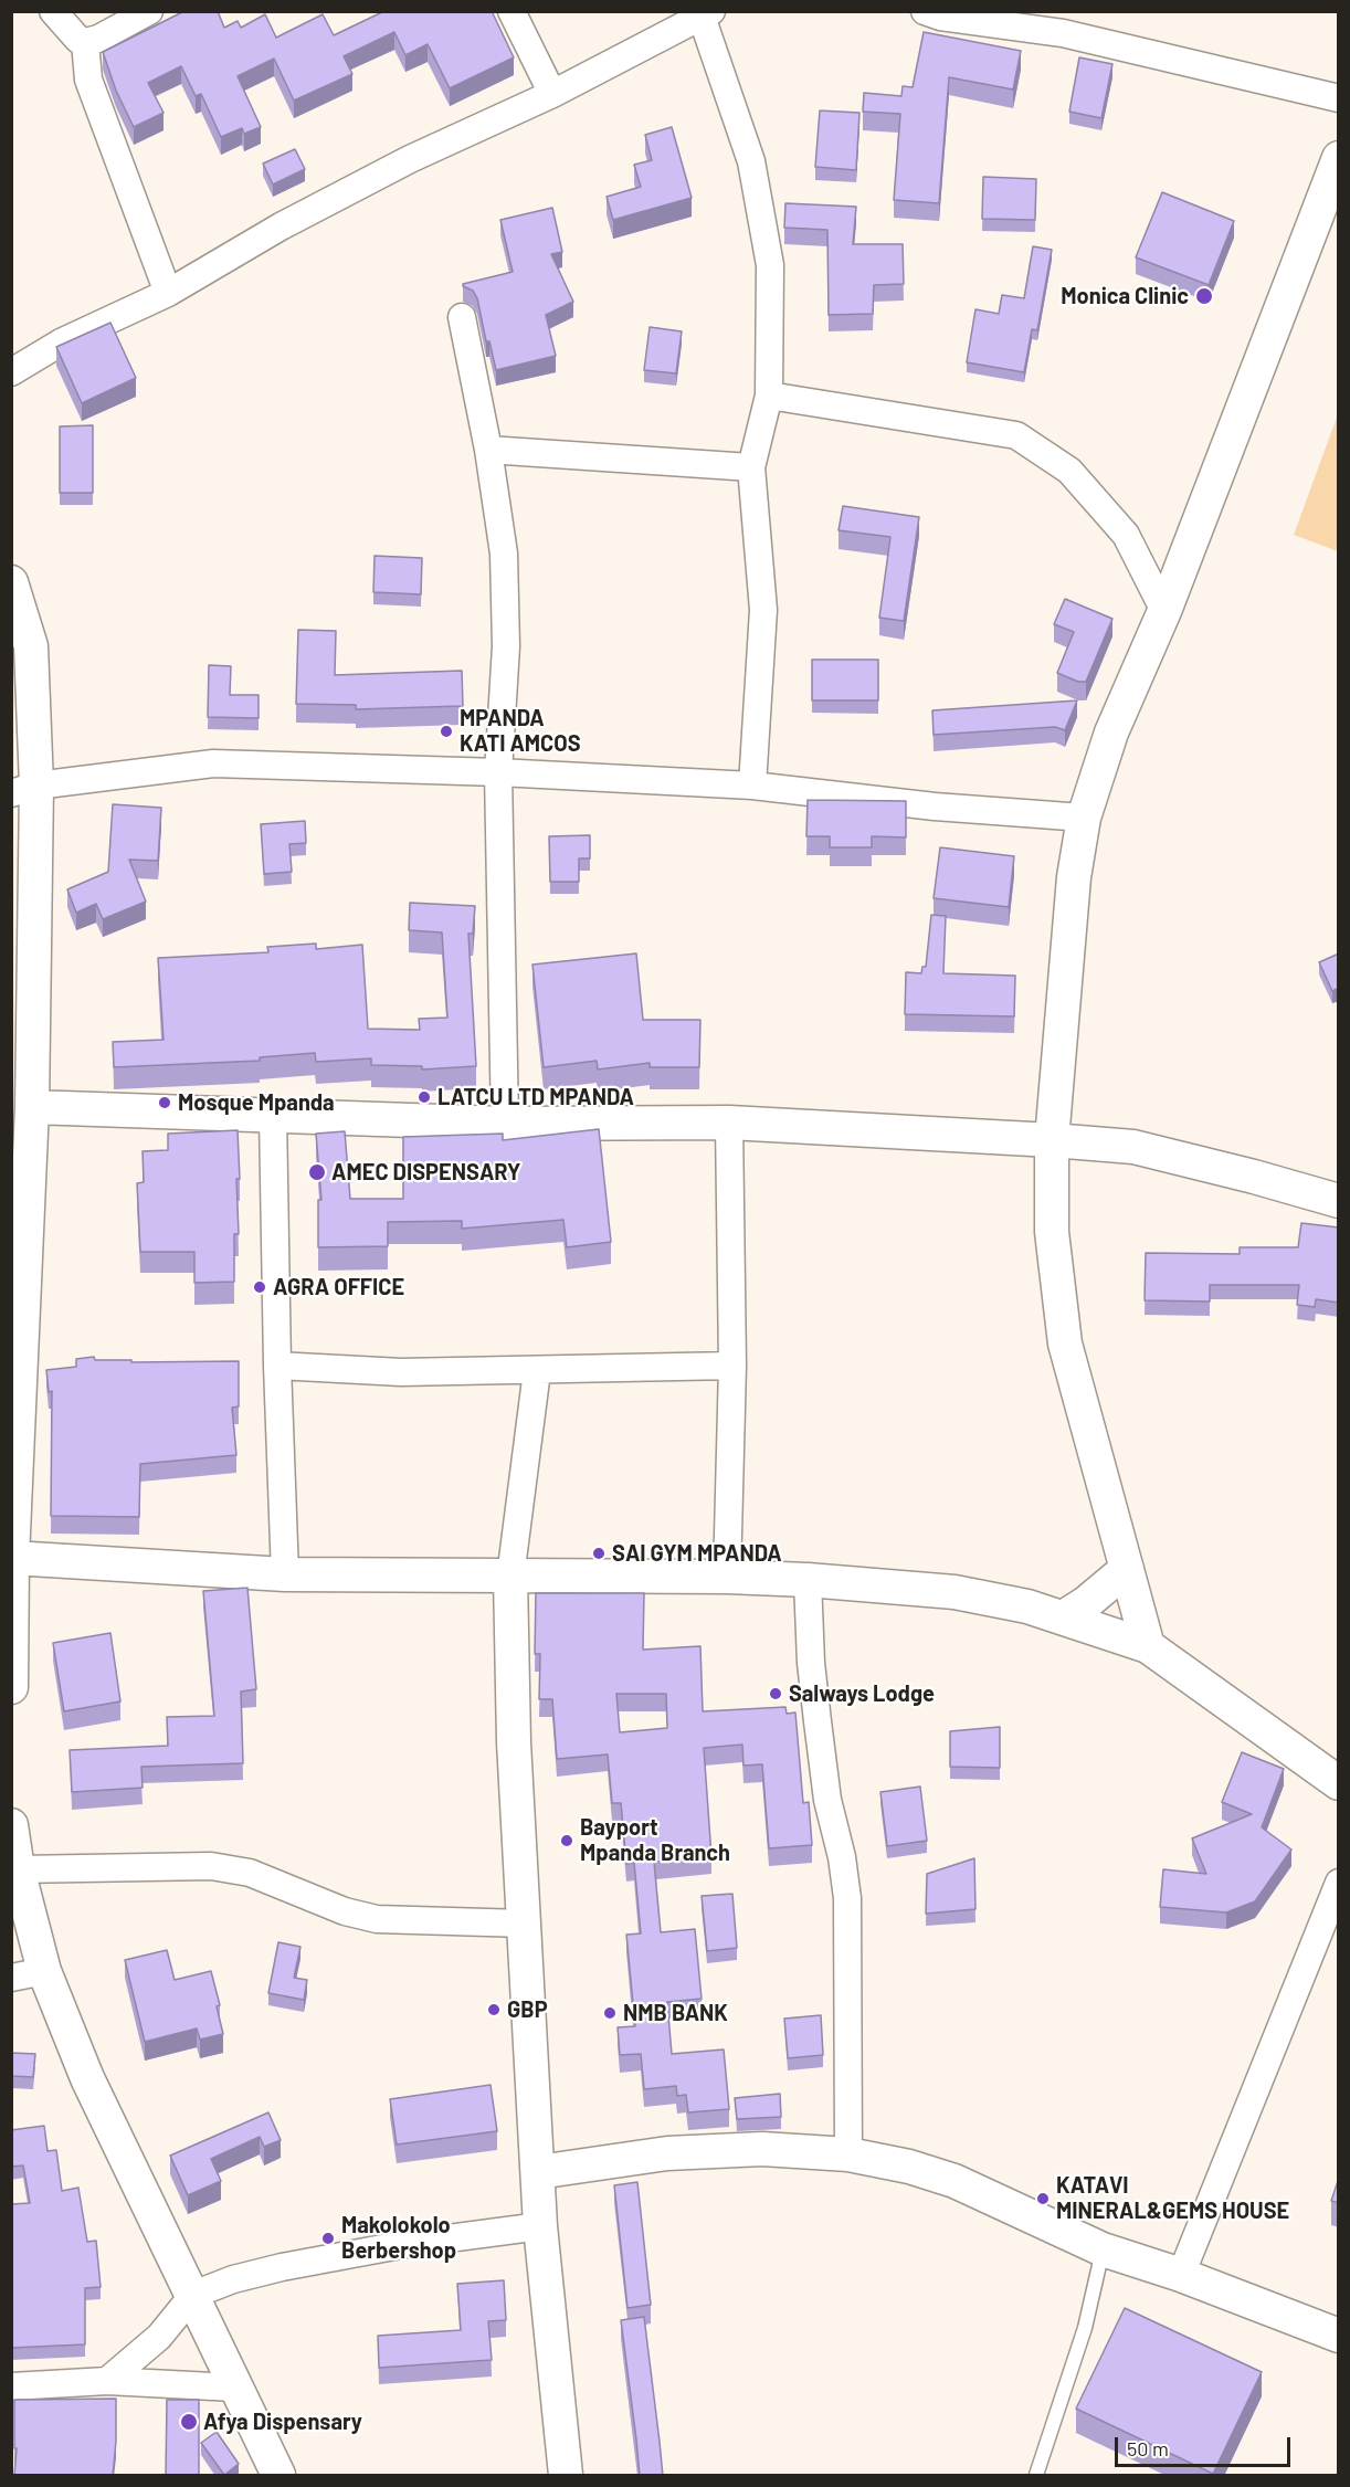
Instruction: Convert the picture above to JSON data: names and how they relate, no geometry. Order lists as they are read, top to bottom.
{
  "places": [
    "Monica Clinic",
    "MPANDA KATI AMCOS",
    "LATCU LTD MPANDA",
    "Mosque Mpanda",
    "AMEC DISPENSARY",
    "AGRA OFFICE",
    "SAI GYM MPANDA",
    "Salways Lodge",
    "Bayport Mpanda Branch",
    "GBP",
    "NMB BANK",
    "KATAVI MINERAL&GEMS HOUSE",
    "Makolokolo Berbershop",
    "Afya Dispensary"
  ],
  "scale_bar": "50 m"
}
